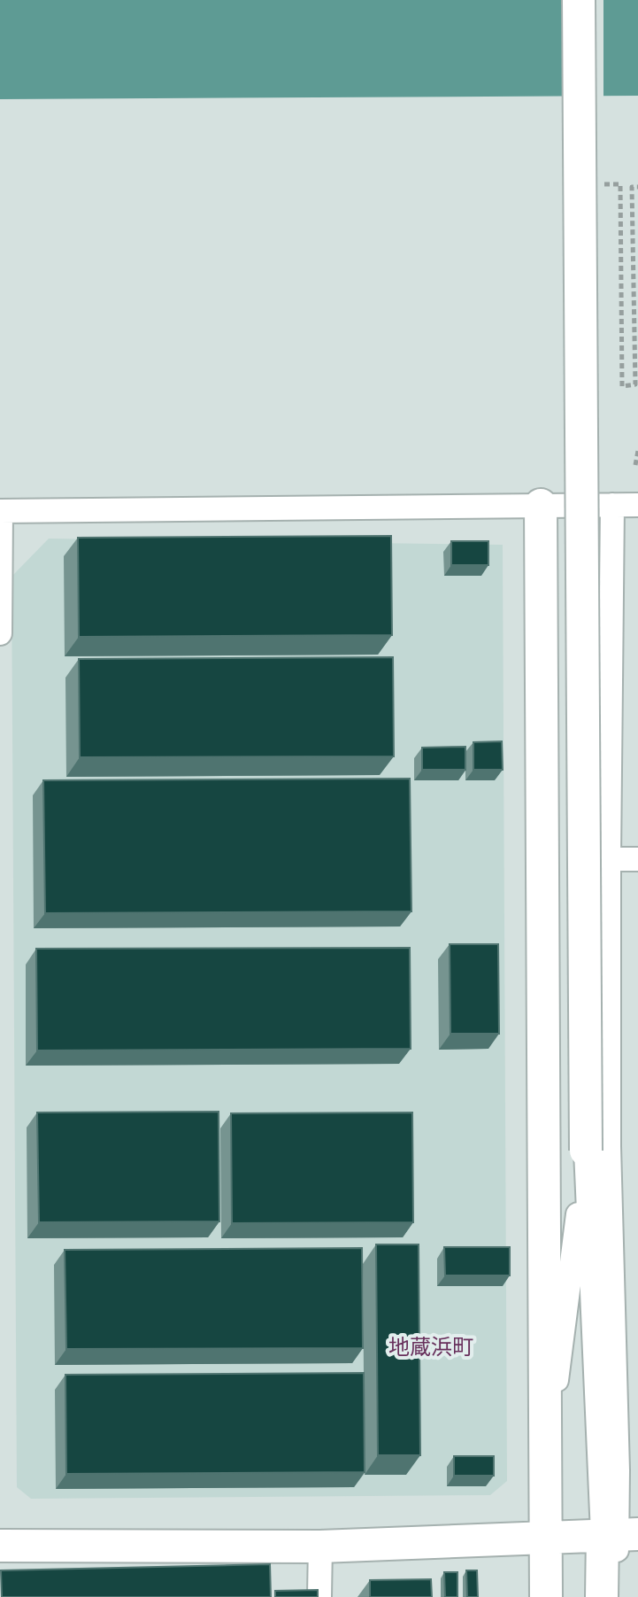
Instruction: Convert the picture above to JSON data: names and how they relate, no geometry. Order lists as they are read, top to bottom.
{
  "districts": ["地蔵浜町"]
}
